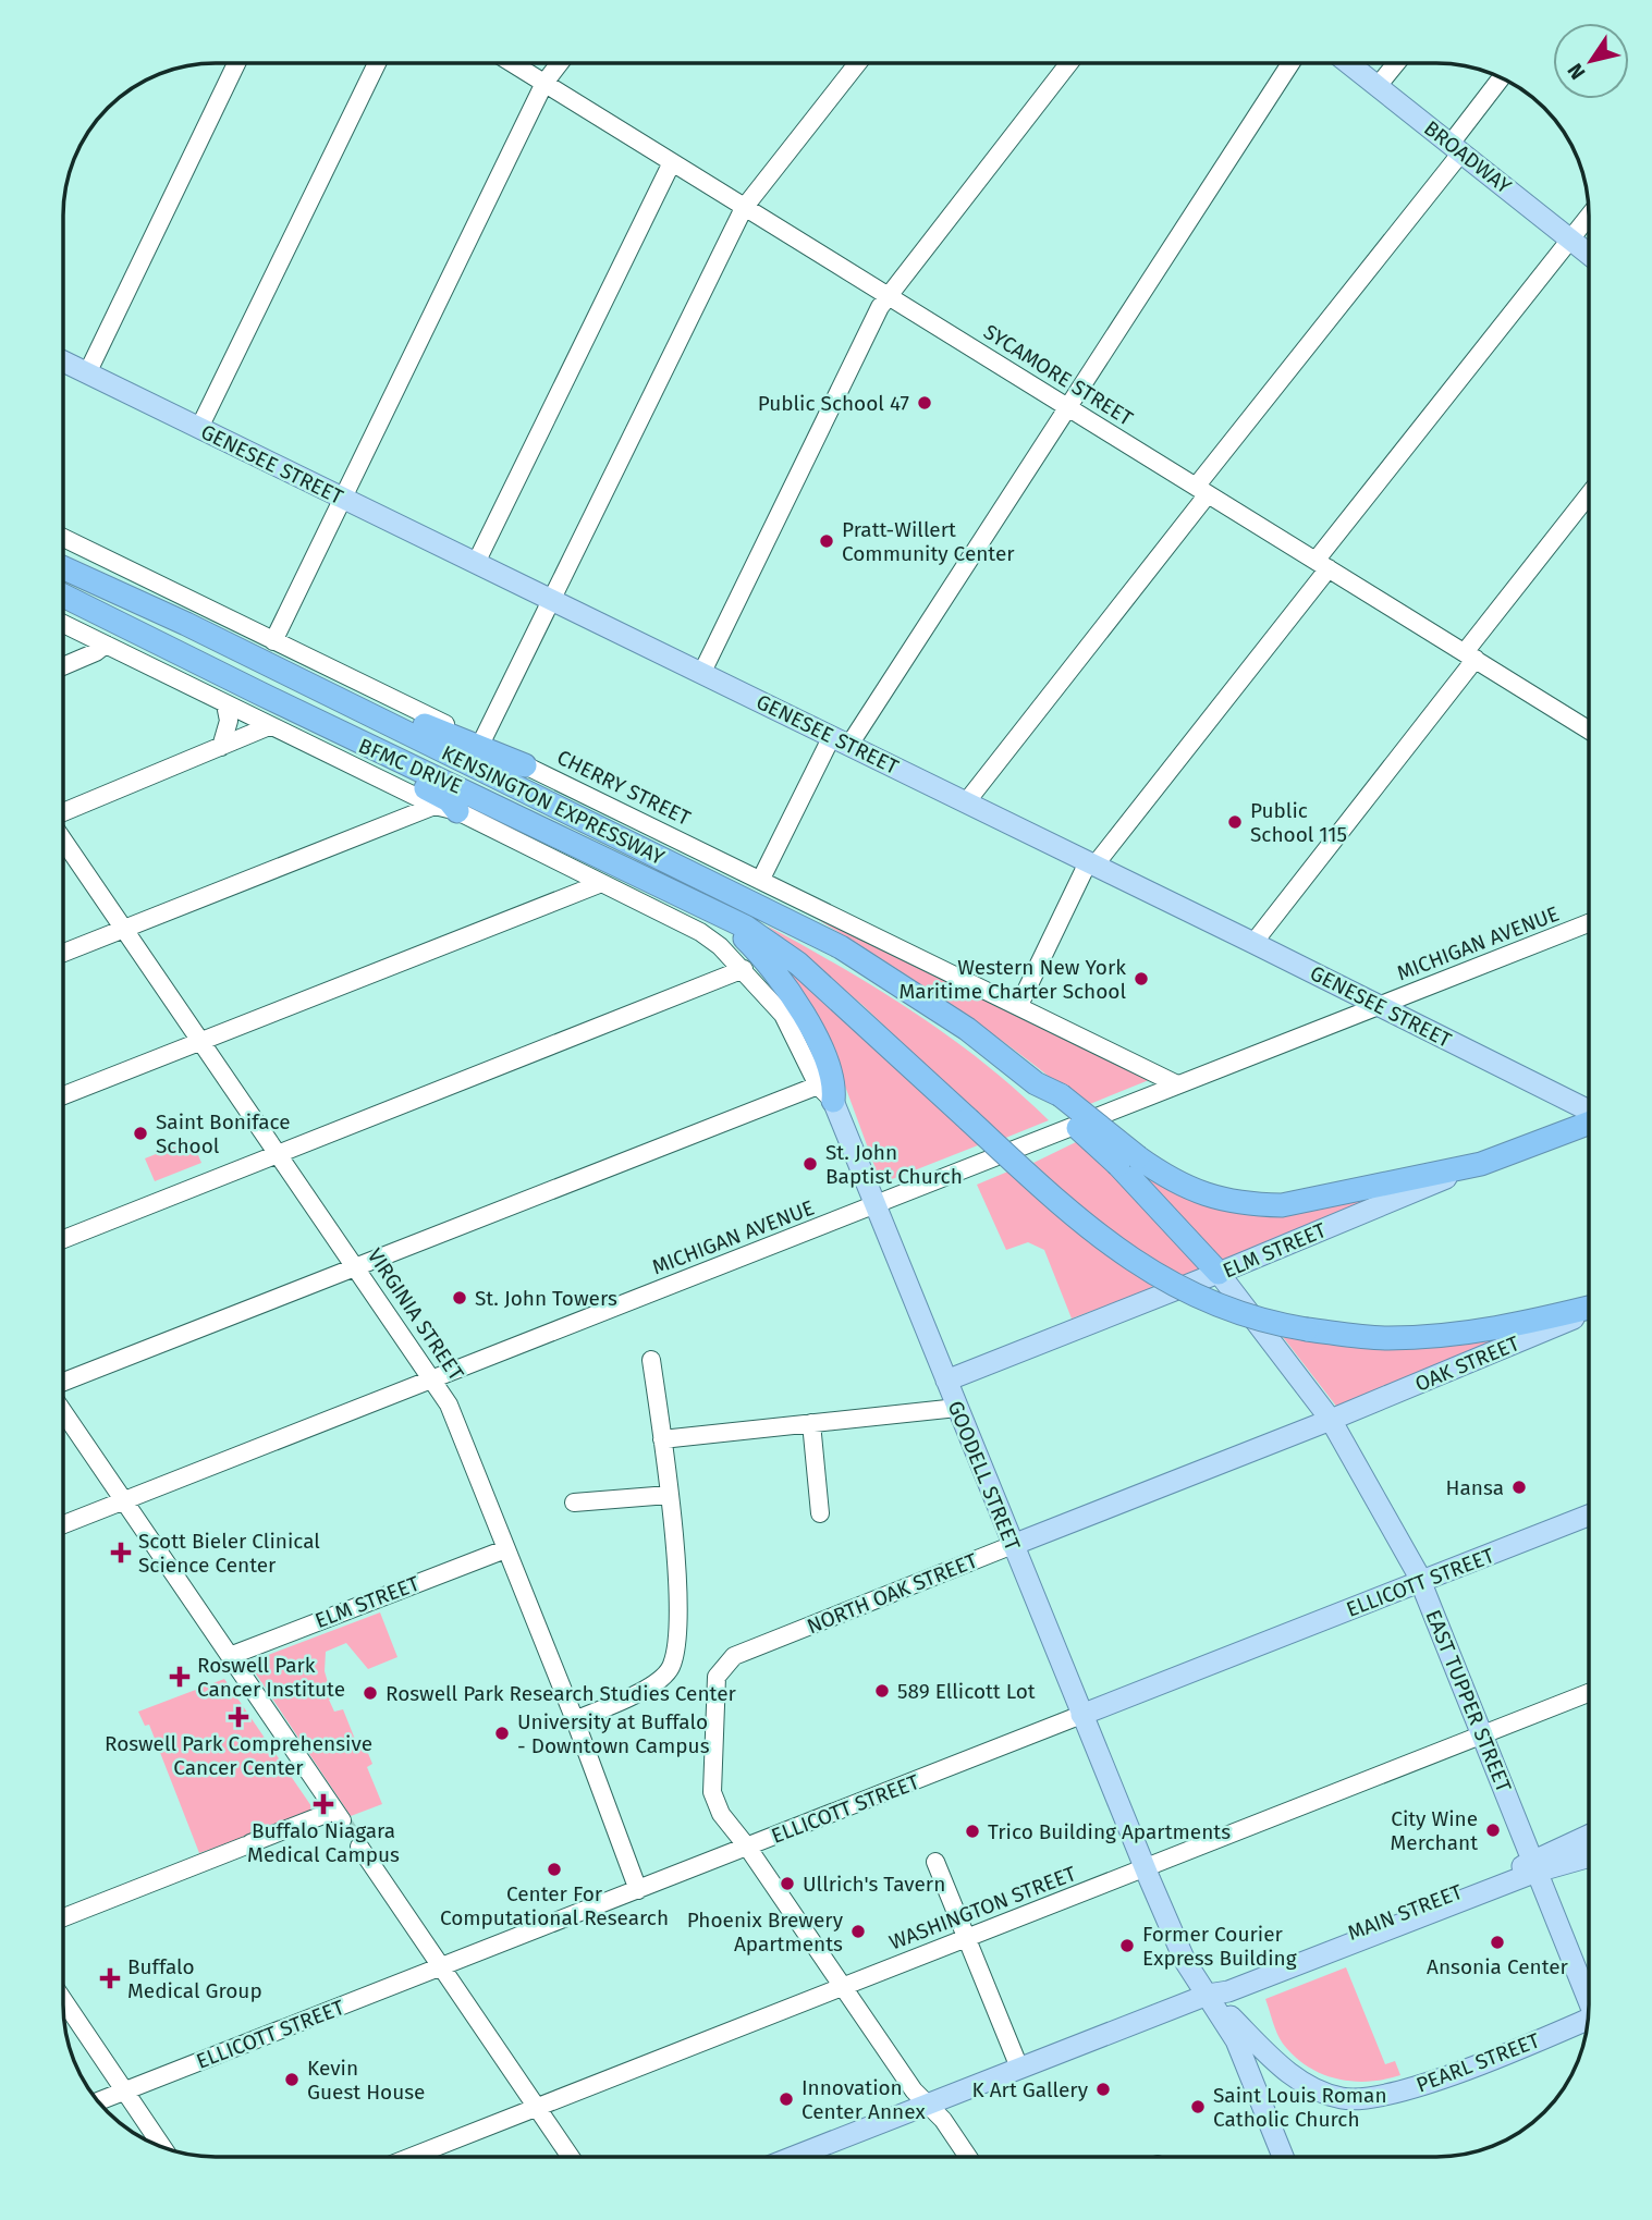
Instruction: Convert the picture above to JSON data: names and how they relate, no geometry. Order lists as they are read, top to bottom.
{
  "streets": {
    "highway": ["KENSINGTON EXPRESSWAY", "ELM STREET"],
    "main road": [
      "BROADWAY",
      "GENESEE STREET",
      "OAK STREET",
      "GOODELL STREET",
      "ELLICOTT STREET",
      "NORTH OAK STREET",
      "EAST TUPPER STREET",
      "PEARL STREET"
    ],
    "street": [
      "SYCAMORE STREET",
      "BFMC DRIVE",
      "CHERRY STREET",
      "MICHIGAN AVENUE",
      "VIRGINIA STREET",
      "WASHINGTON STREET"
    ]
  },
  "crossings": [
    ["GENESEE STREET", "MICHIGAN AVENUE"],
    ["BFMC DRIVE", "GOODELL STREET"],
    ["CHERRY STREET", "MICHIGAN AVENUE"],
    ["MICHIGAN AVENUE", "VIRGINIA STREET"],
    ["MICHIGAN AVENUE", "GOODELL STREET"],
    ["ELM STREET", "VIRGINIA STREET"],
    ["ELM STREET", "GOODELL STREET"],
    ["ELM STREET", "EAST TUPPER STREET"],
    ["VIRGINIA STREET", "ELLICOTT STREET"],
    ["OAK STREET", "NORTH OAK STREET"],
    ["OAK STREET", "EAST TUPPER STREET"],
    ["GOODELL STREET", "ELLICOTT STREET"],
    ["GOODELL STREET", "NORTH OAK STREET"],
    ["GOODELL STREET", "WASHINGTON STREET"],
    ["GOODELL STREET", "PEARL STREET"],
    ["ELLICOTT STREET", "NORTH OAK STREET"],
    ["ELLICOTT STREET", "EAST TUPPER STREET"],
    ["NORTH OAK STREET", "EAST TUPPER STREET"],
    ["EAST TUPPER STREET", "WASHINGTON STREET"]
  ],
  "places": {
    "other": [
      "Public School 47",
      "Pratt-Willert Community Center",
      "Public School 115",
      "Western New York Maritime Charter School",
      "Saint Boniface School",
      "St. John Baptist Church",
      "St. John Towers",
      "Hansa",
      "589 Ellicott Lot",
      "Roswell Park Research Studies Center",
      "University at Buffalo - Downtown Campus",
      "City Wine Merchant",
      "Trico Building Apartments",
      "Center For Computational Research",
      "Ullrich's Tavern",
      "Phoenix Brewery Apartments",
      "Ansonia Center",
      "Former Courier Express Building",
      "Kevin Guest House",
      "K Art Gallery",
      "Innovation Center Annex",
      "Saint Louis Roman Catholic Church"
    ],
    "health": [
      "Scott Bieler Clinical Science Center",
      "Roswell Park Cancer Institute",
      "Roswell Park Comprehensive Cancer Center",
      "Buffalo Niagara Medical Campus",
      "Buffalo Medical Group"
    ]
  },
  "north": "bottom left"
}
